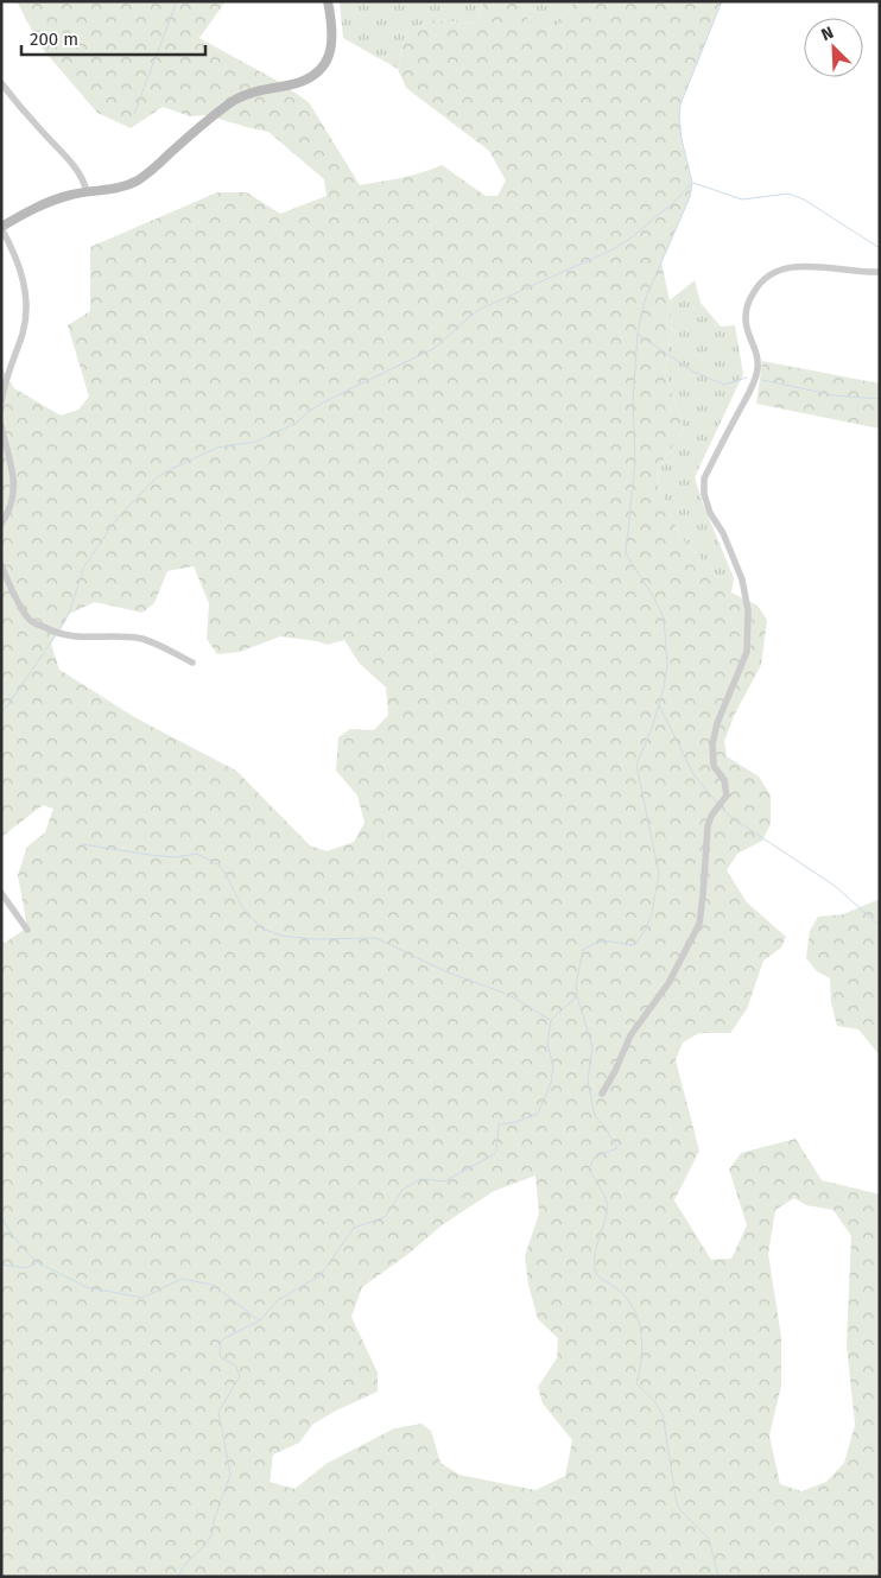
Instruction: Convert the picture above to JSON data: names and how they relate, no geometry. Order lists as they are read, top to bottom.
{
  "scale_bar": "200 m",
  "north": "top left"
}
